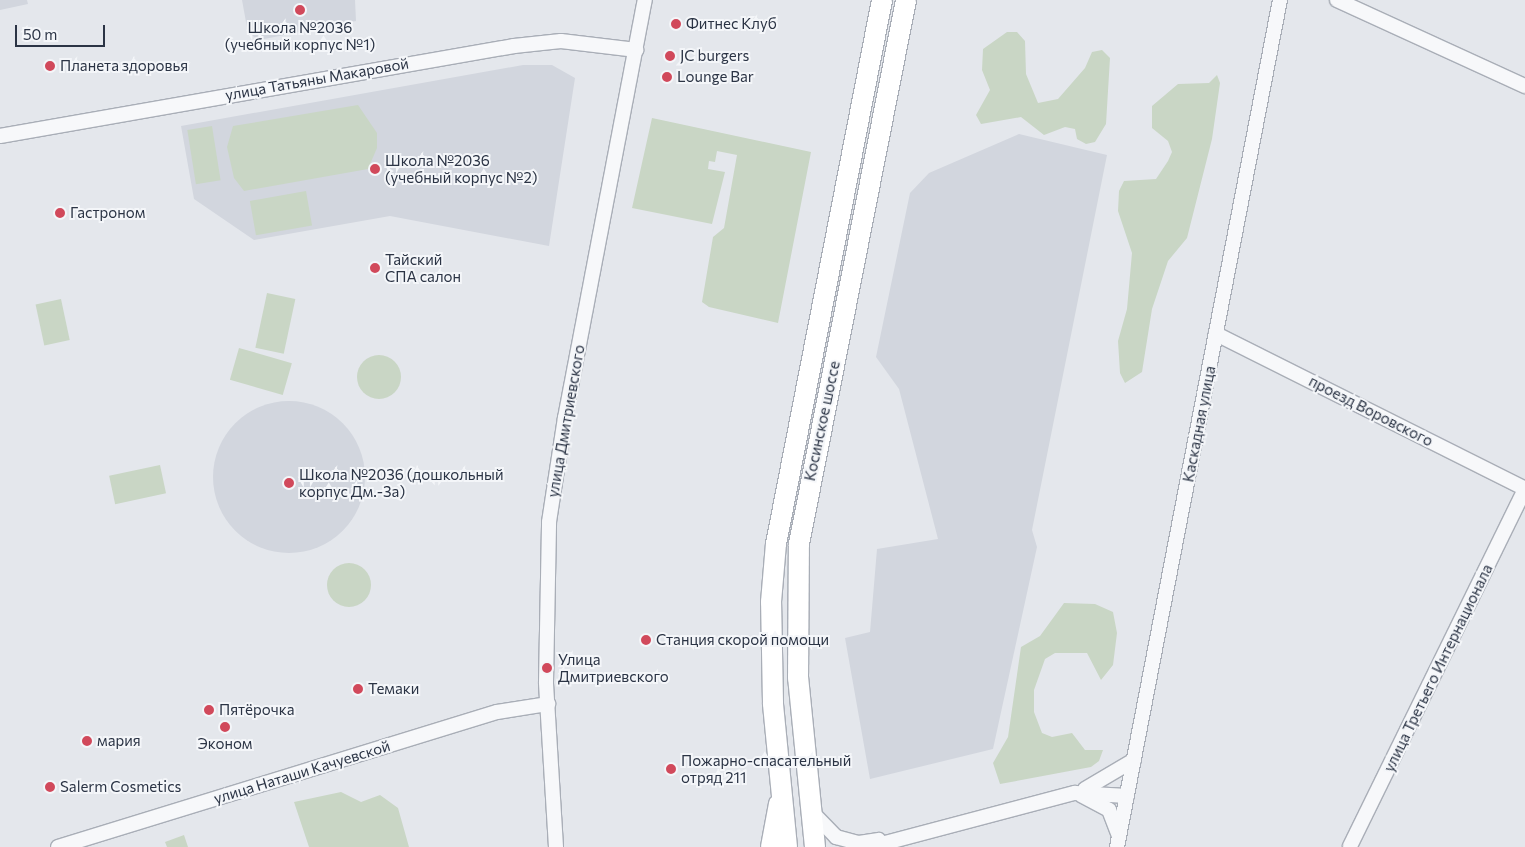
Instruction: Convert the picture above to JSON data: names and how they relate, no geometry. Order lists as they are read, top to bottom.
{
  "streets": {
    "highway": ["Косинское шоссе"],
    "street": [
      "улица Татьяны Макаровой",
      "проезд Воровского",
      "улица Дмитриевского",
      "Каскадная улица",
      "улица Третьего Интернационала",
      "улица Наташи Качуевской"
    ]
  },
  "crossings": [
    ["улица Татьяны Макаровой", "улица Дмитриевского"],
    ["проезд Воровского", "Каскадная улица"],
    ["проезд Воровского", "улица Третьего Интернационала"],
    ["улица Дмитриевского", "улица Наташи Качуевской"]
  ],
  "places": [
    "Школа №2036 (учебный корпус №1)",
    "Фитнес Клуб",
    "JC burgers",
    "Планета здоровья",
    "Lounge Bar",
    "Школа №2036 (учебный корпус №2)",
    "Гастроном",
    "Тайский СПА салон",
    "Школа №2036 (дошкольный корпус Дм.-3а)",
    "Станция скорой помощи",
    "Улица Дмитриевского",
    "Темаки",
    "Пятёрочка",
    "Эконом",
    "мария",
    "Пожарно-спасательный отряд 211",
    "Salerm Cosmetics"
  ],
  "scale_bar": "50 m"
}
